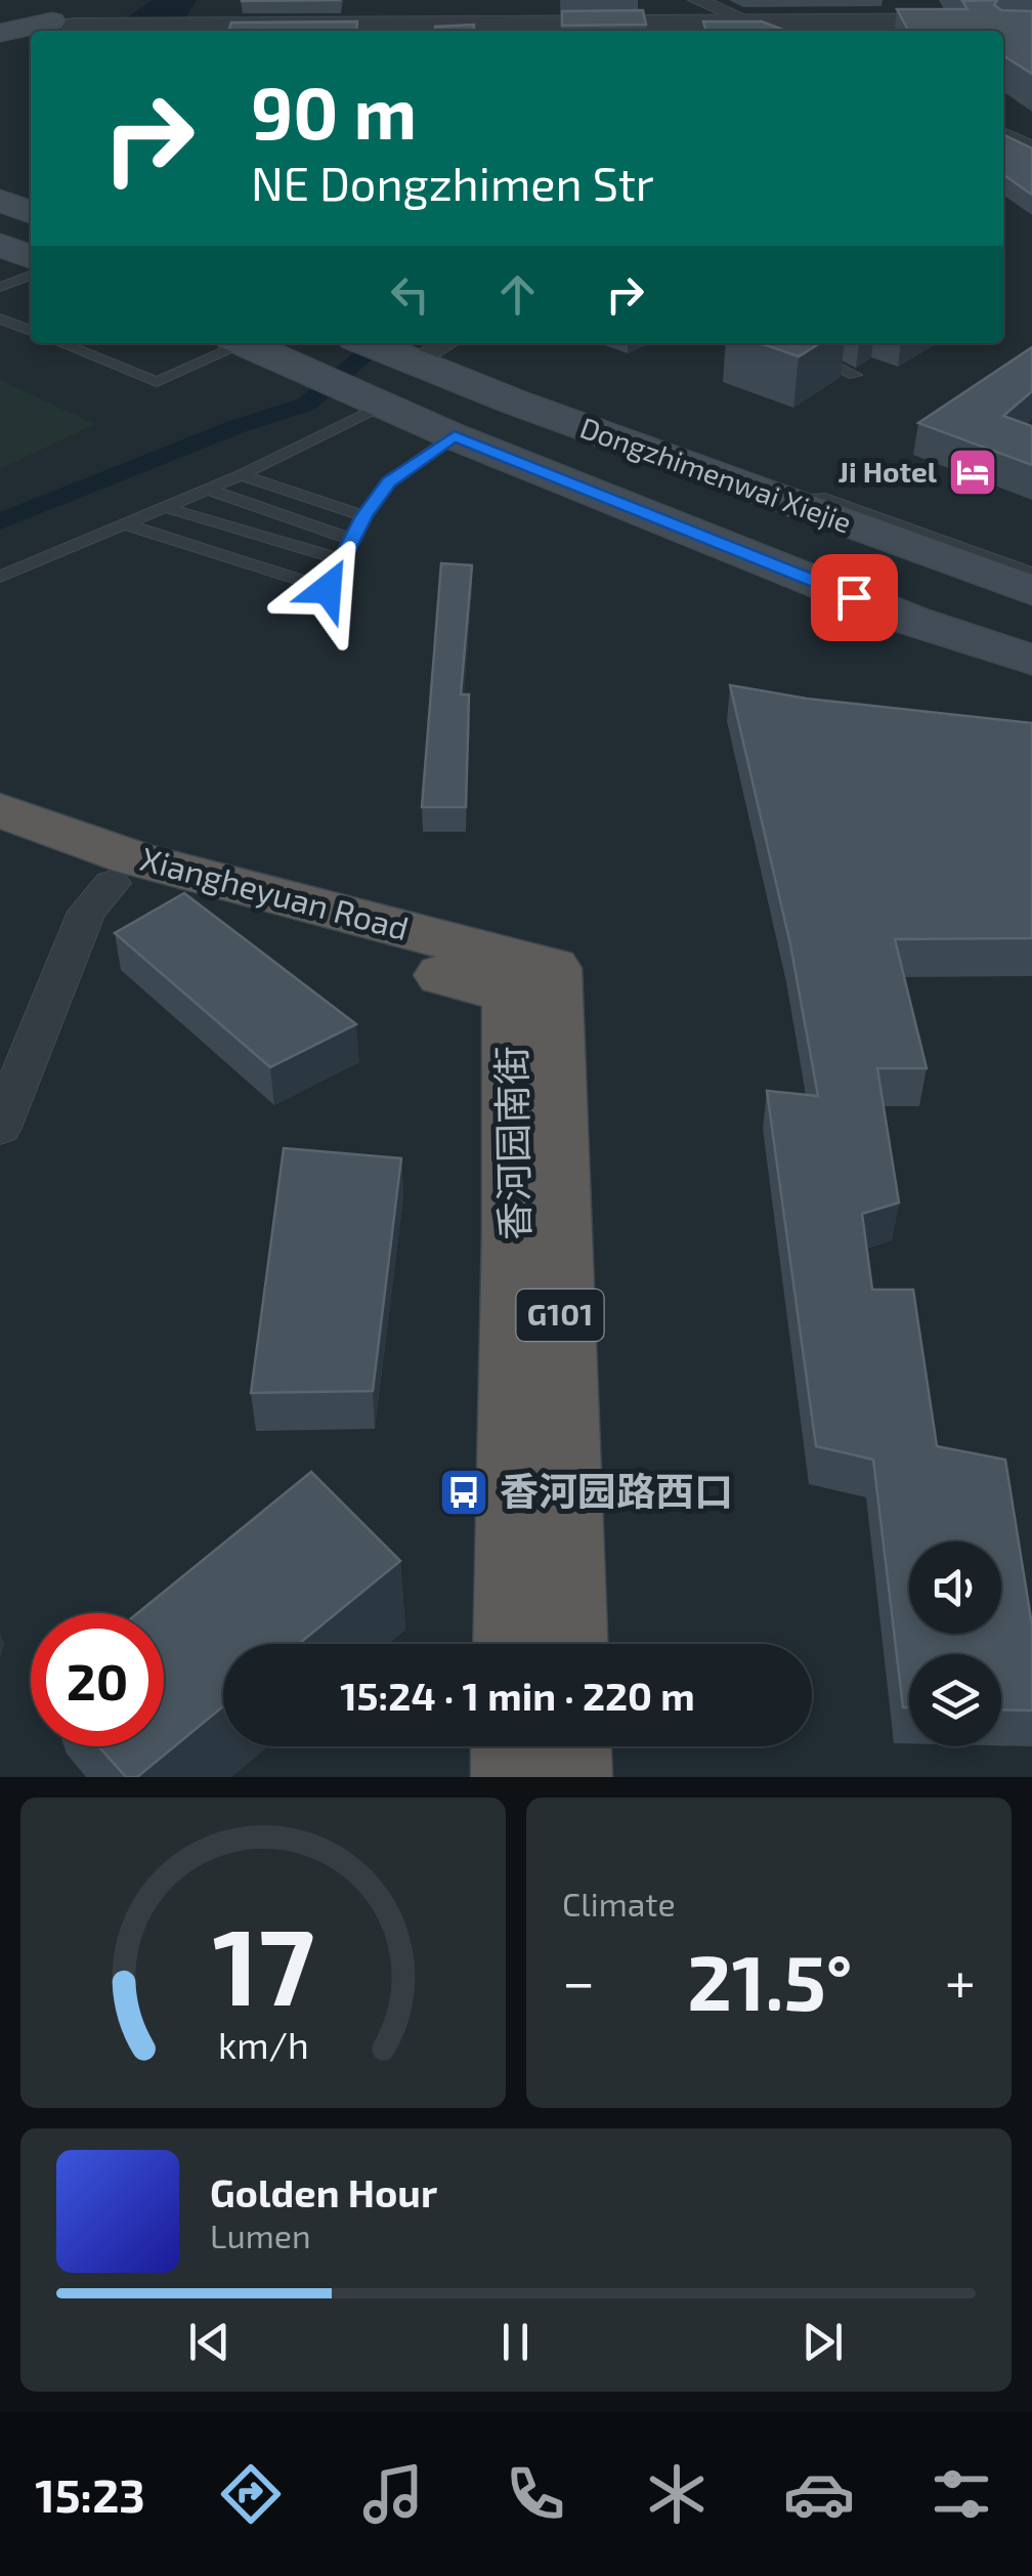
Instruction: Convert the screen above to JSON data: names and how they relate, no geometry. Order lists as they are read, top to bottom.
{
  "streets": {
    "highway": ["Xiangheyuan Road", "香河园南街", "G101"],
    "main road": ["Dongzhimenwai Xiejie"]
  },
  "crossings": [
    ["Xiangheyuan Road", "香河园南街"],
    ["Xiangheyuan Road", "G101"],
    ["香河园南街", "G101"]
  ],
  "places": {
    "hotel": ["Ji Hotel"],
    "bus stop": ["香河园路西口"]
  },
  "page": {
    "turn": ["90 m", "NE Dongzhimen Str"],
    "limit": "20",
    "trip": "15:24 · 1 min · 220 m",
    "tile": "Climate",
    "heat": ["−", "21.5°", "+"],
    "song": ["Golden Hour", "Lumen"],
    "tabs": "15:23",
    "gauge": ["17", "km/h"]
  }
}
